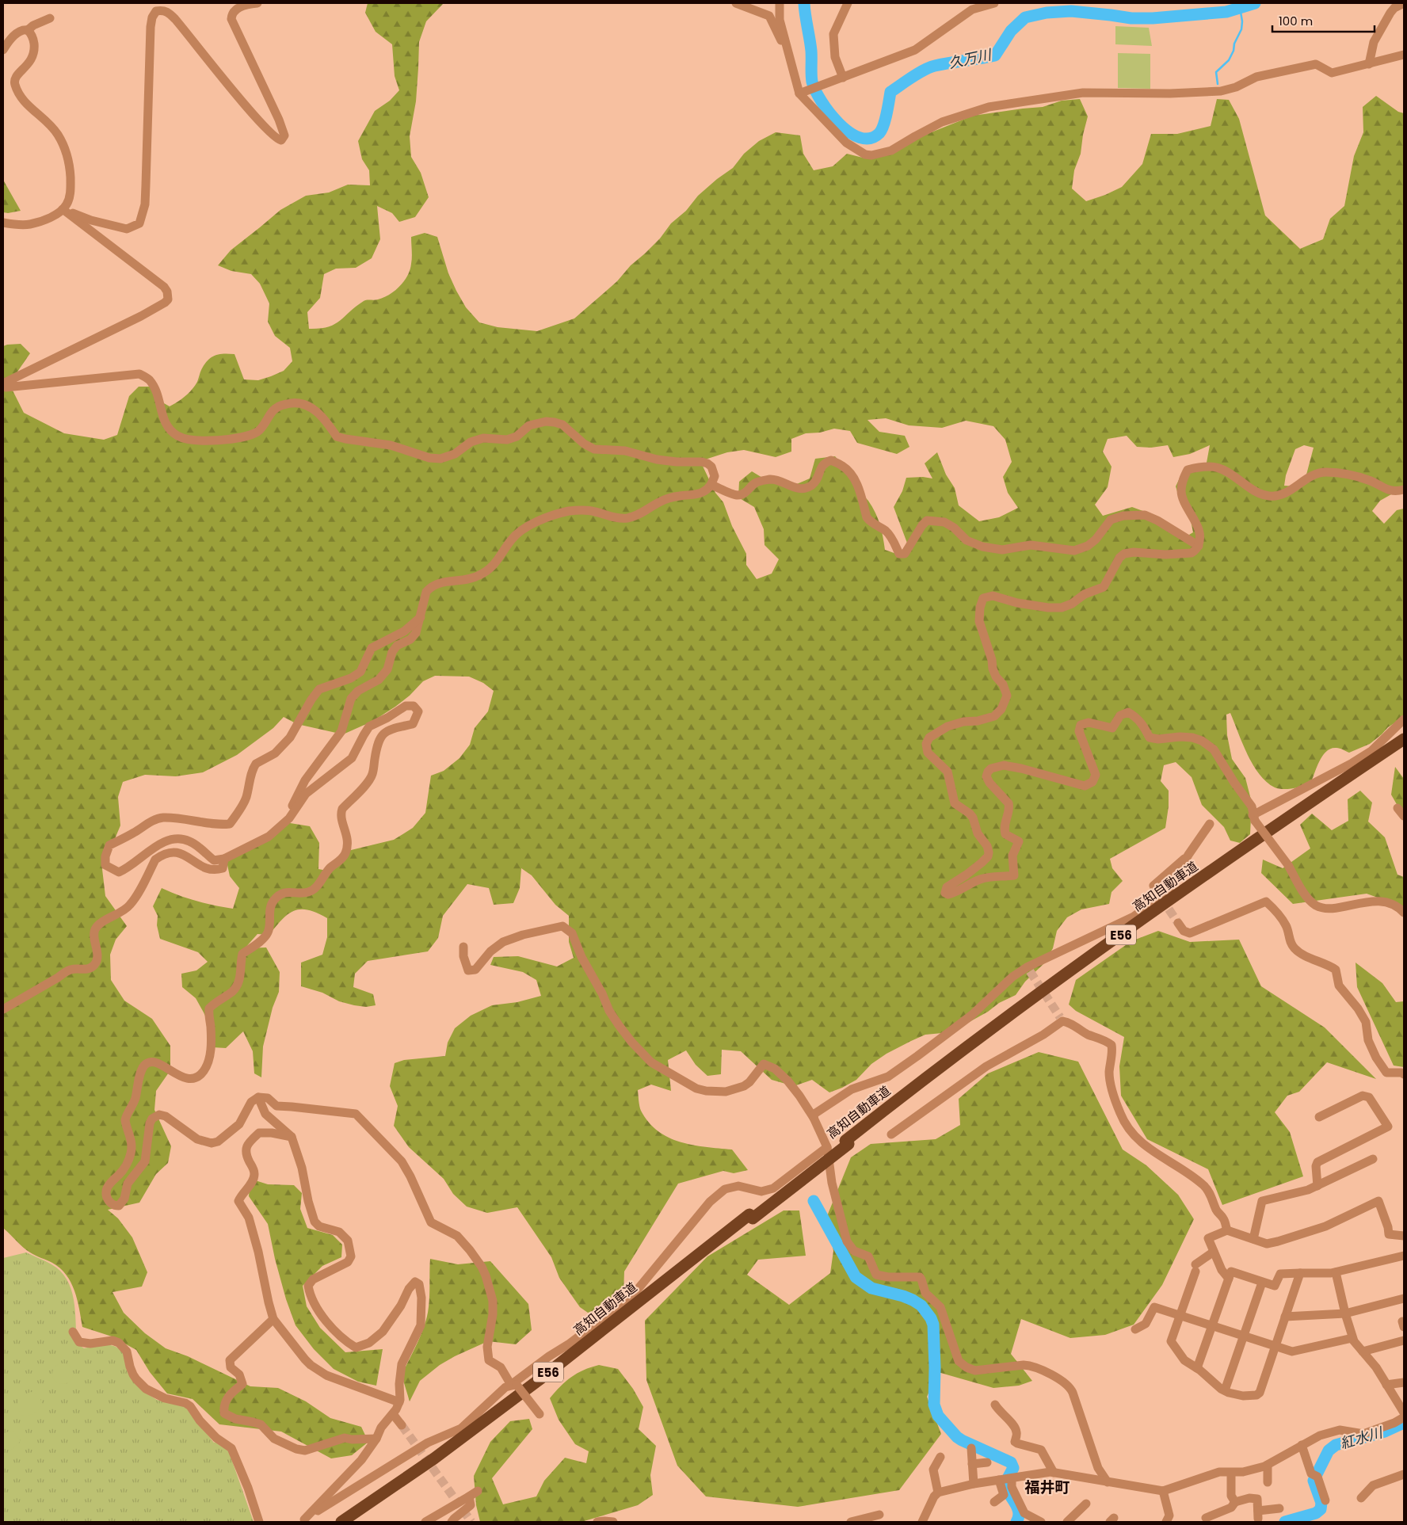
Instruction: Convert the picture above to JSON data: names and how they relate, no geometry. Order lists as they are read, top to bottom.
{
  "streets": {
    "highway": ["高知自動車道", "E56"]
  },
  "districts": ["福井町"],
  "water": ["久万川", "紅水川"],
  "scale_bar": "100 m"
}
